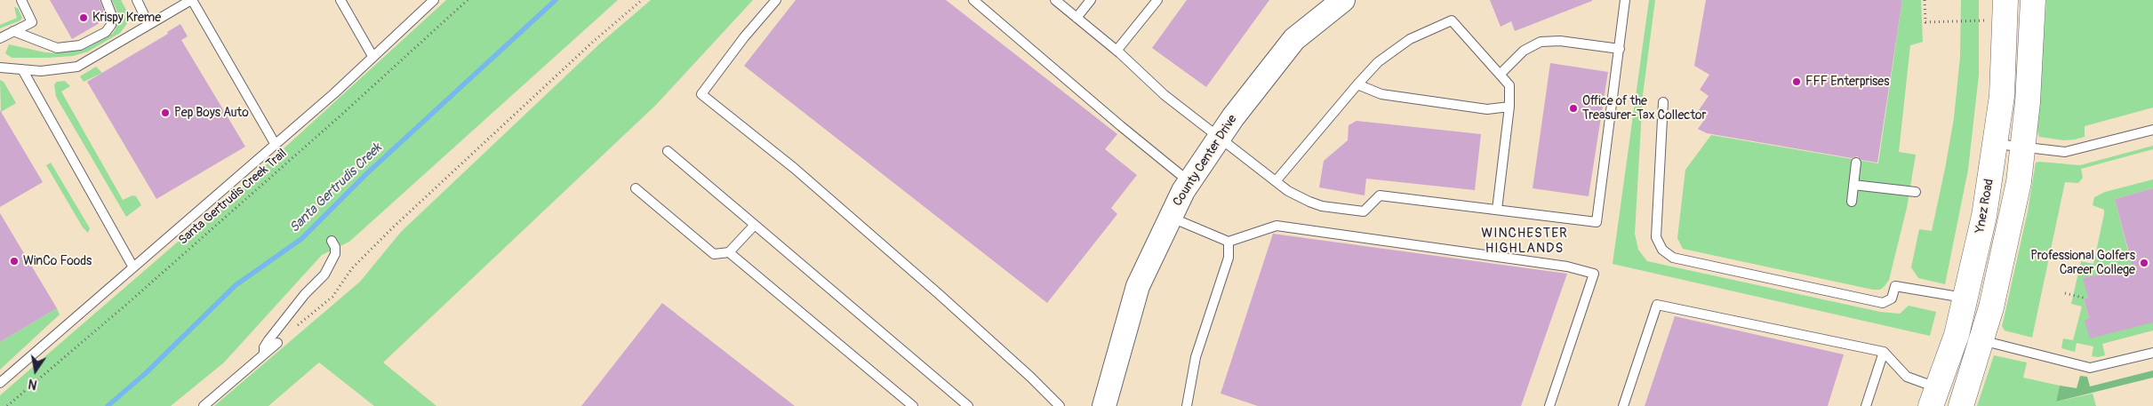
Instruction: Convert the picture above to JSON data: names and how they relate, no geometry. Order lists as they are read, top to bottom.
{
  "streets": {
    "main road": ["Ynez Road"],
    "street": ["County Center Drive"],
    "path": ["Santa Gertrudis Creek Trail"]
  },
  "districts": ["WINCHESTER HIGHLANDS"],
  "water": ["Santa Gertrudis Creek"],
  "places": [
    "Krispy Kreme",
    "FFF Enterprises",
    "Office of the Treasurer-Tax Collector",
    "Pep Boys Auto",
    "WinCo Foods",
    "Professional Golfers Career College"
  ],
  "north": "bottom"
}
